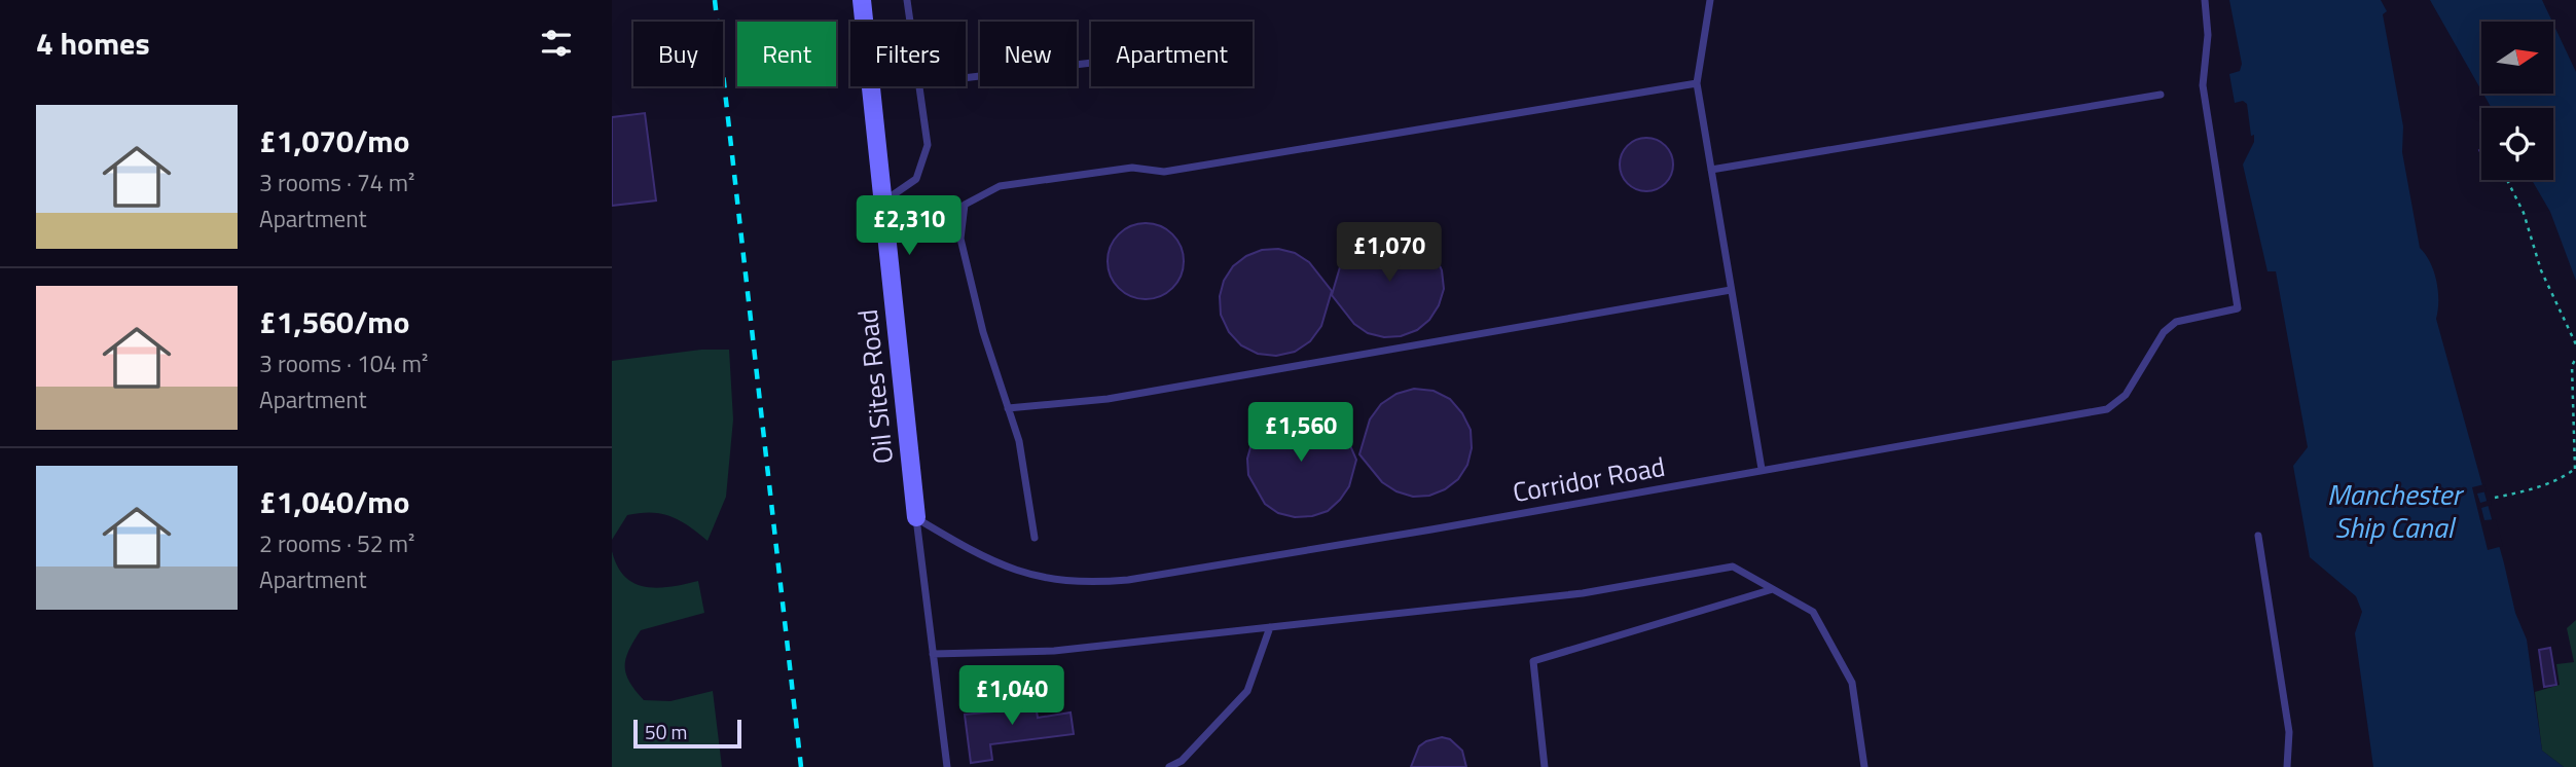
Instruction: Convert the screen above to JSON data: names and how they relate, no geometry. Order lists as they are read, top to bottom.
{
  "streets": {
    "street": ["Oil Sites Road"],
    "lane": ["Corridor Road"]
  },
  "crossings": [
    ["Oil Sites Road", "Corridor Road"]
  ],
  "water": ["Manchester Ship Canal"],
  "scale_bar": "50 m",
  "north": "right",
  "page": {
    "heading": "4 homes",
    "chip": [
      "Buy",
      "Rent",
      "Filters",
      "New",
      "Apartment"
    ],
    "list": [
      {
        "name": "£1,070/mo",
        "note": "3 rooms · 74 m² · Apartment"
      },
      {
        "name": "£1,560/mo",
        "note": "3 rooms · 104 m² · Apartment"
      },
      {
        "name": "£1,040/mo",
        "note": "2 rooms · 52 m² · Apartment"
      }
    ],
    "price": [
      "£2,310",
      "£1,070",
      "£1,560",
      "£1,040"
    ],
    "scale": "50 m"
  }
}
